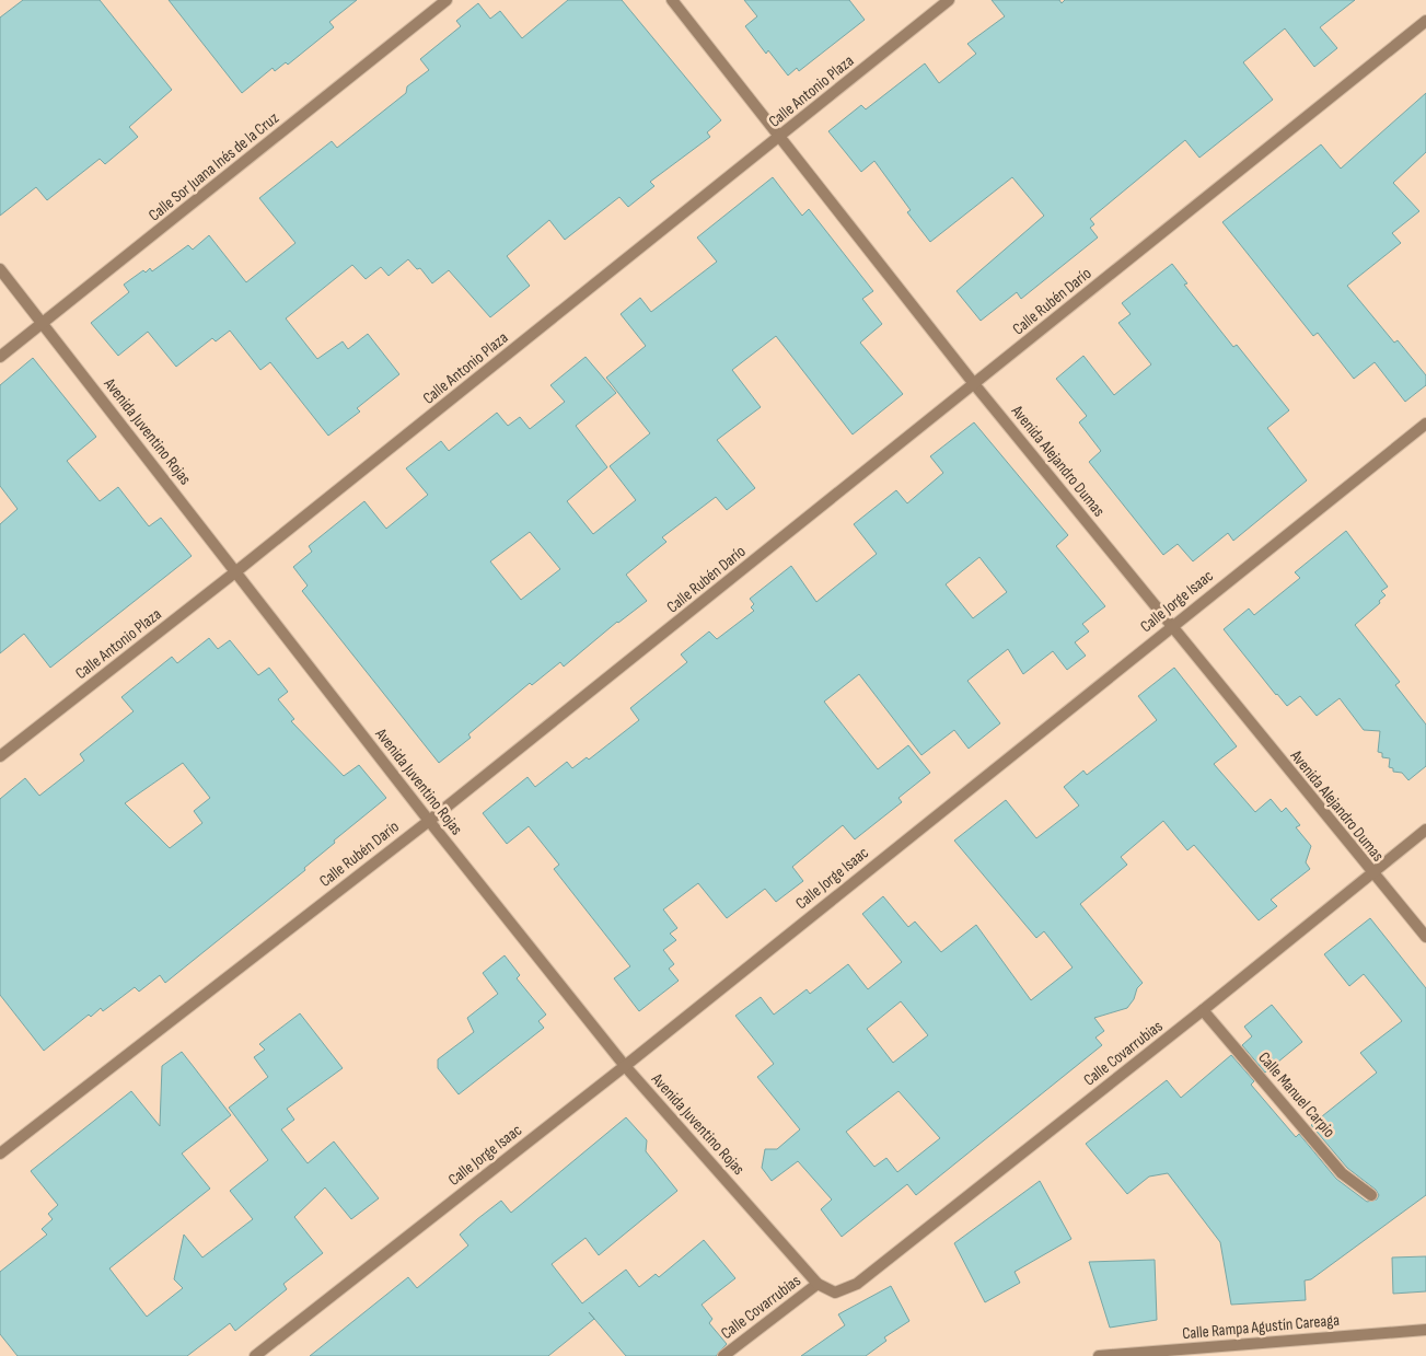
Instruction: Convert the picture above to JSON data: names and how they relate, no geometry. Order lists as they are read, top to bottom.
{
  "streets": {
    "street": [
      "Calle Antonio Plaza",
      "Calle Sor Juana Inés de la Cruz",
      "Calle Rubén Darío",
      "Avenida Juventino Rojas",
      "Avenida Alejandro Dumas",
      "Calle Jorge Isaac",
      "Calle Covarrubias",
      "Calle Manuel Carpio",
      "Calle Rampa Agustín Careaga"
    ]
  },
  "crossings": [
    ["Calle Antonio Plaza", "Avenida Juventino Rojas"],
    ["Calle Antonio Plaza", "Avenida Alejandro Dumas"],
    ["Calle Sor Juana Inés de la Cruz", "Avenida Juventino Rojas"],
    ["Calle Rubén Darío", "Avenida Juventino Rojas"],
    ["Calle Rubén Darío", "Avenida Alejandro Dumas"],
    ["Avenida Juventino Rojas", "Calle Jorge Isaac"],
    ["Avenida Juventino Rojas", "Calle Covarrubias"],
    ["Avenida Alejandro Dumas", "Calle Jorge Isaac"],
    ["Avenida Alejandro Dumas", "Calle Covarrubias"],
    ["Calle Covarrubias", "Calle Manuel Carpio"]
  ]
}
